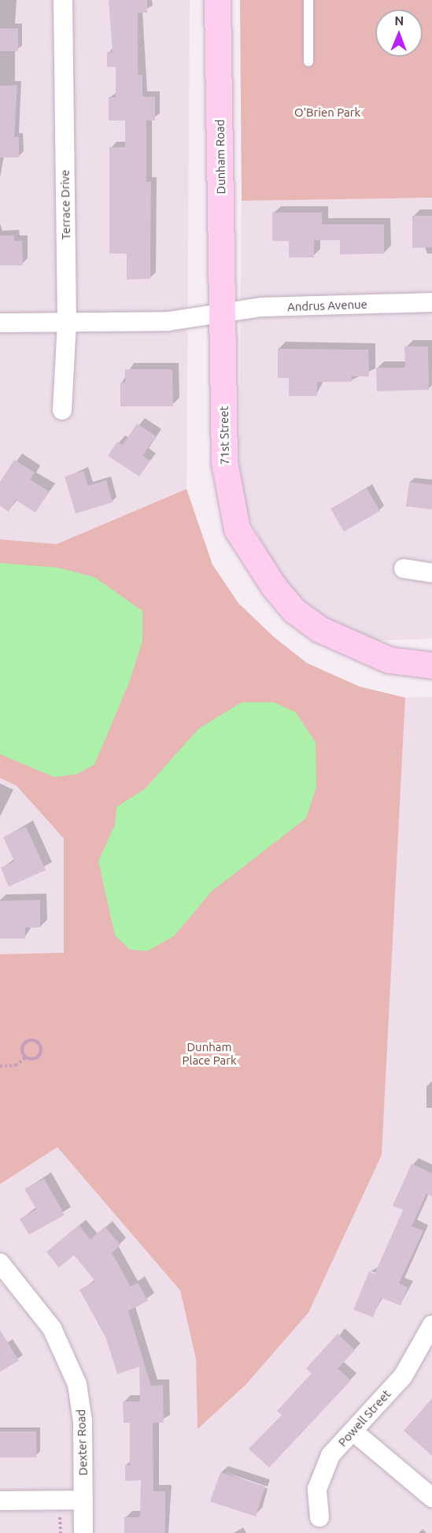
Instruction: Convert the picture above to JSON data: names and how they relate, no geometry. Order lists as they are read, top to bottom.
{
  "streets": {
    "street": [
      "Dunham Road",
      "Terrace Drive",
      "Andrus Avenue",
      "71st Street",
      "Powell Street",
      "Dexter Road"
    ]
  },
  "crossings": [
    ["Dunham Road", "Andrus Avenue"],
    ["Dunham Road", "71st Street"],
    ["Andrus Avenue", "71st Street"]
  ],
  "parks": ["O'Brien Park", "Dunham Place Park"],
  "north": "top"
}
